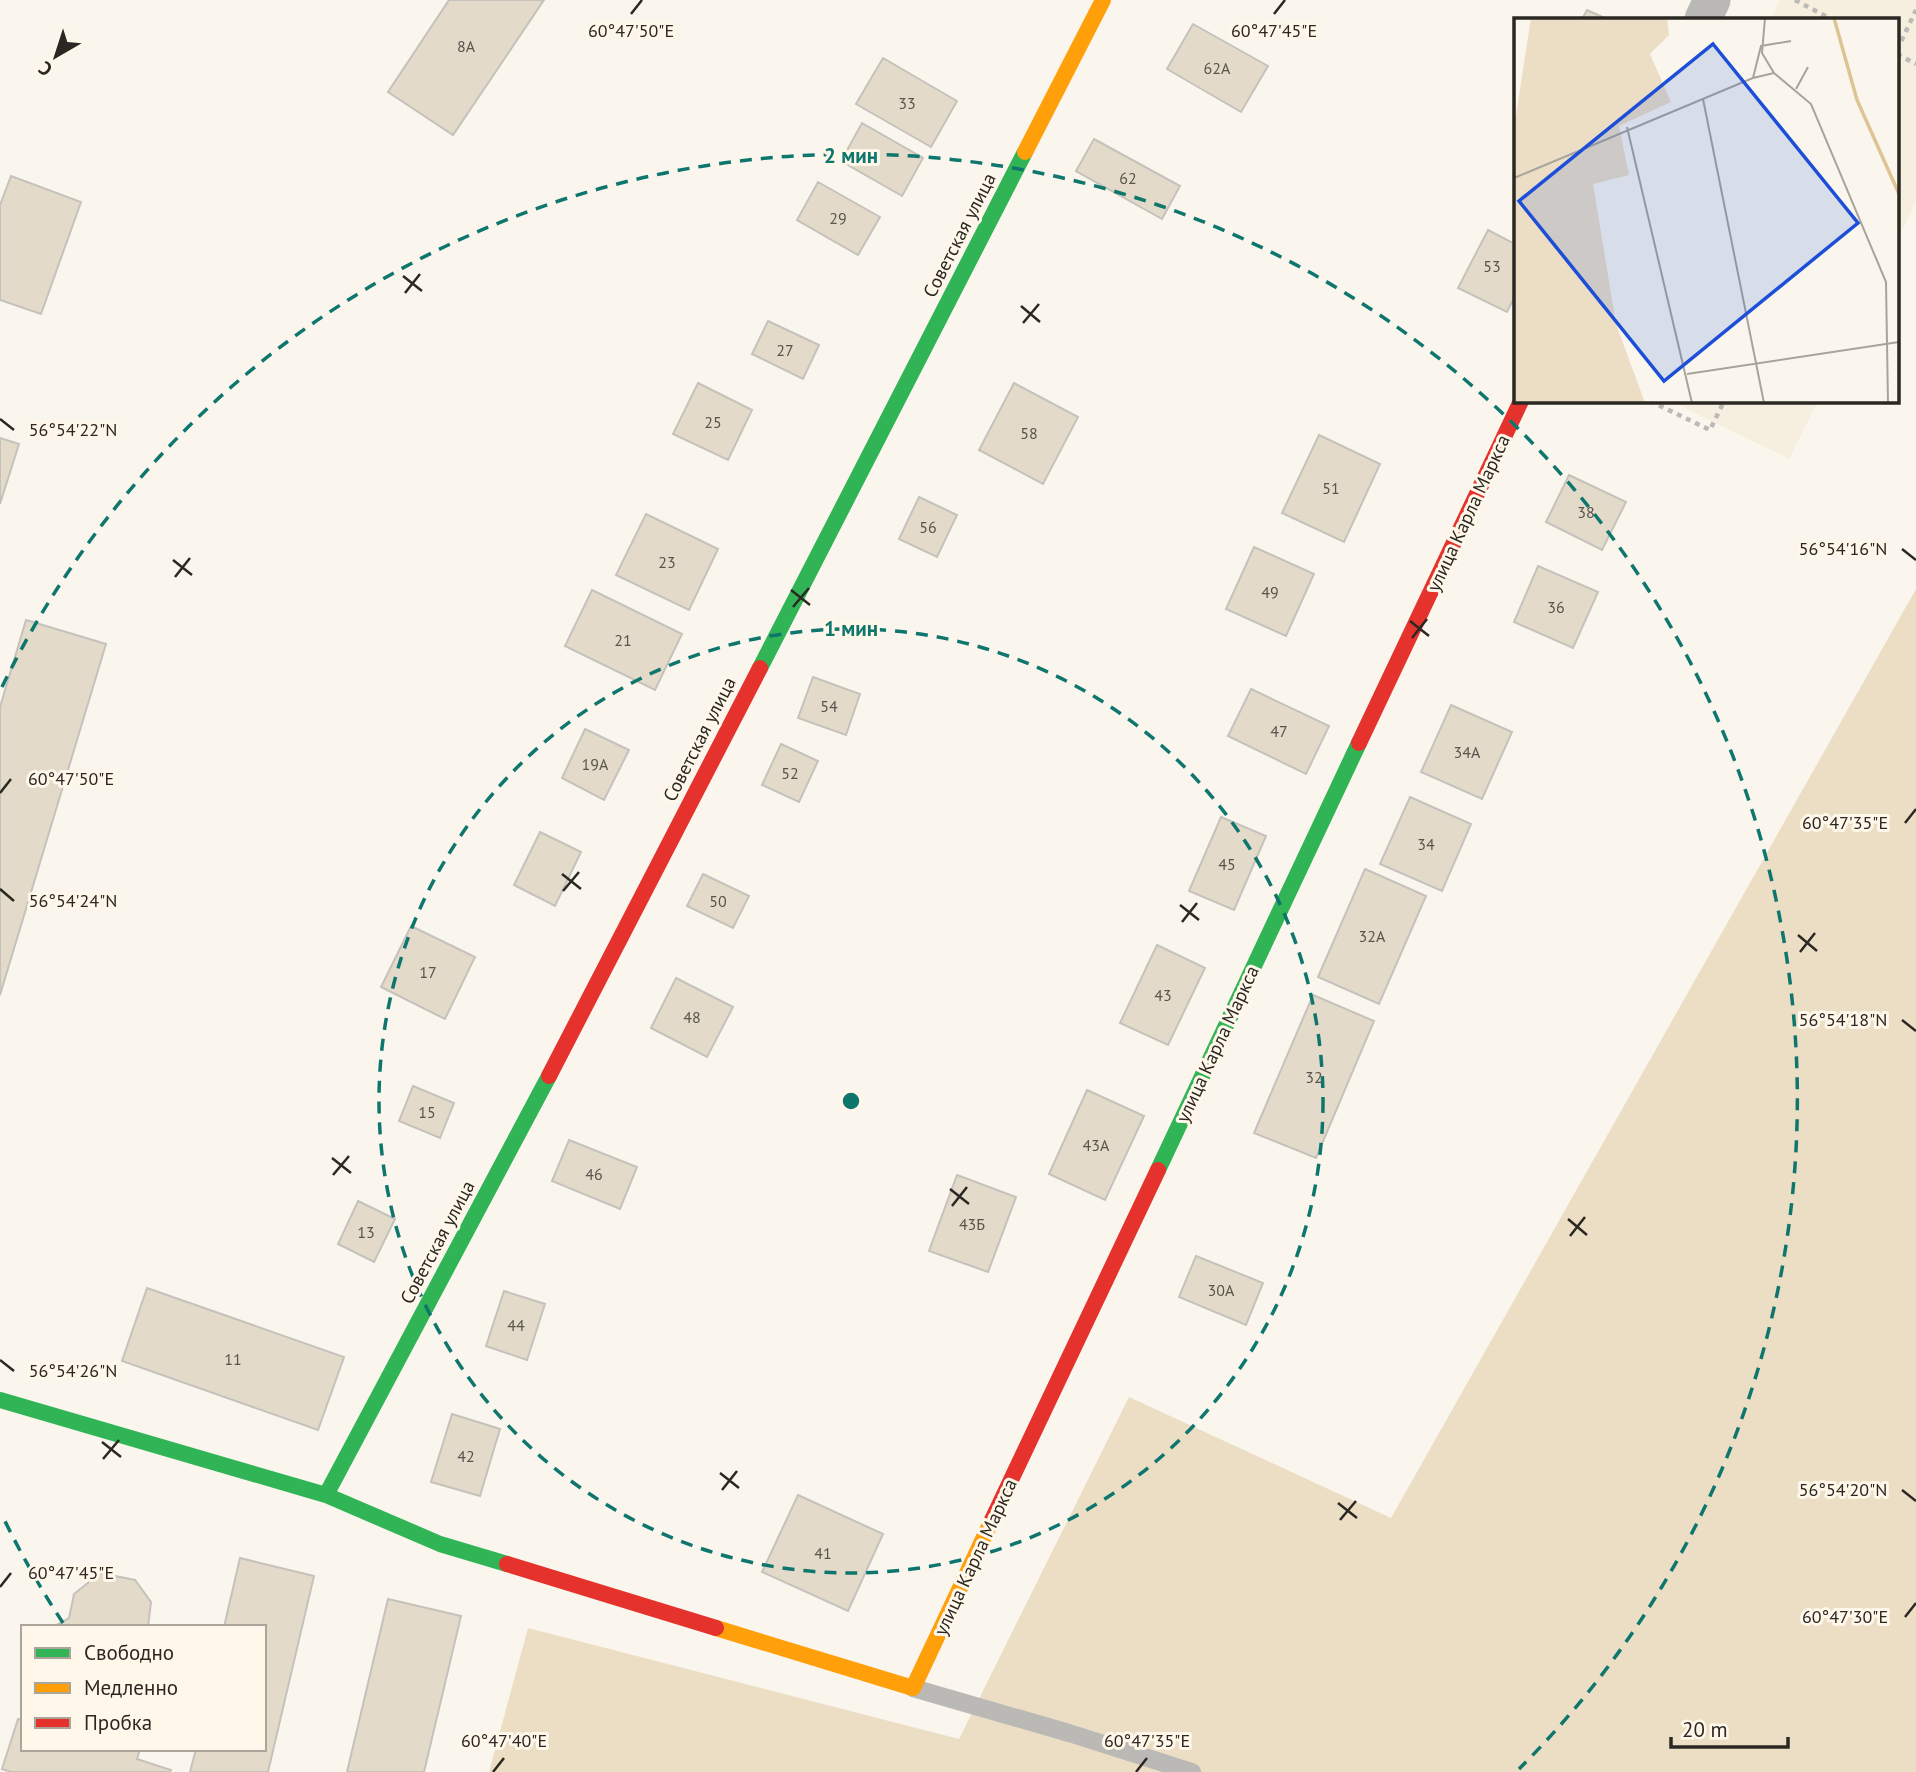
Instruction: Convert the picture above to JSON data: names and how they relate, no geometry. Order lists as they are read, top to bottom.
{
  "streets": {
    "street": ["Советская улица", "улица Карла Маркса"]
  },
  "house_numbers": [
    "8А",
    "62А",
    "33",
    "62",
    "29",
    "53",
    "27",
    "25",
    "58",
    "51",
    "38",
    "56",
    "23",
    "49",
    "36",
    "21",
    "54",
    "47",
    "34А",
    "19А",
    "52",
    "34",
    "45",
    "50",
    "32А",
    "17",
    "43",
    "48",
    "32",
    "15",
    "43А",
    "46",
    "43Б",
    "13",
    "30А",
    "44",
    "11",
    "42",
    "41"
  ],
  "legend": ["Свободно", "Медленно", "Пробка"],
  "scale_bar": "20 m",
  "north": "bottom left",
  "coordinates": [
    "60°47'50\"E",
    "60°47'45\"E",
    "56°54'22\"N",
    "56°54'16\"N",
    "60°47'35\"E",
    "56°54'24\"N",
    "56°54'18\"N",
    "56°54'26\"N",
    "56°54'20\"N",
    "60°47'30\"E",
    "60°47'40\"E"
  ],
  "rings": ["2 мин", "1 мин"]
}
